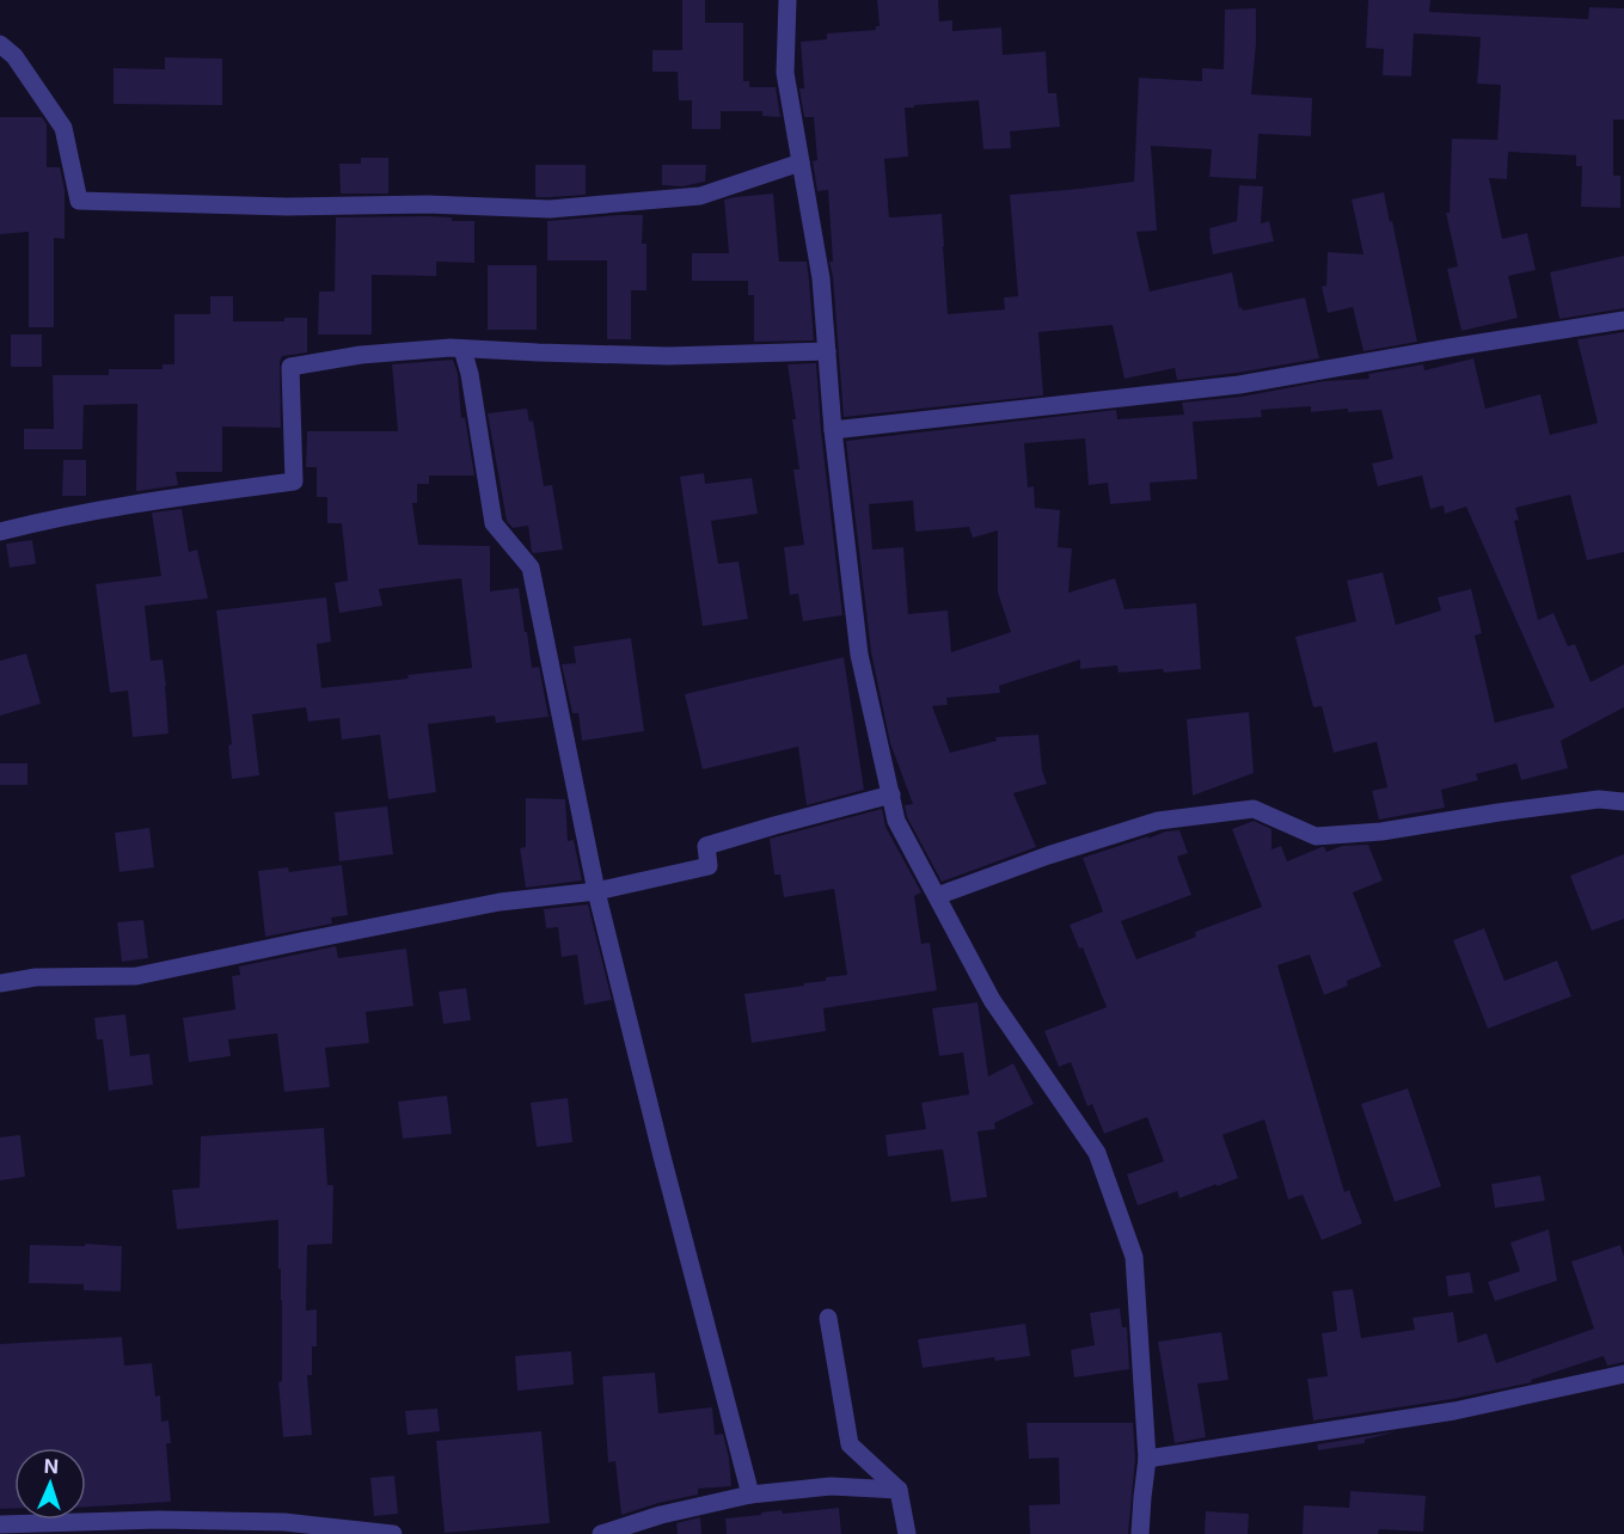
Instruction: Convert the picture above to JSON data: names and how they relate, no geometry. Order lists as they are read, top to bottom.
{
  "north": "top"
}
